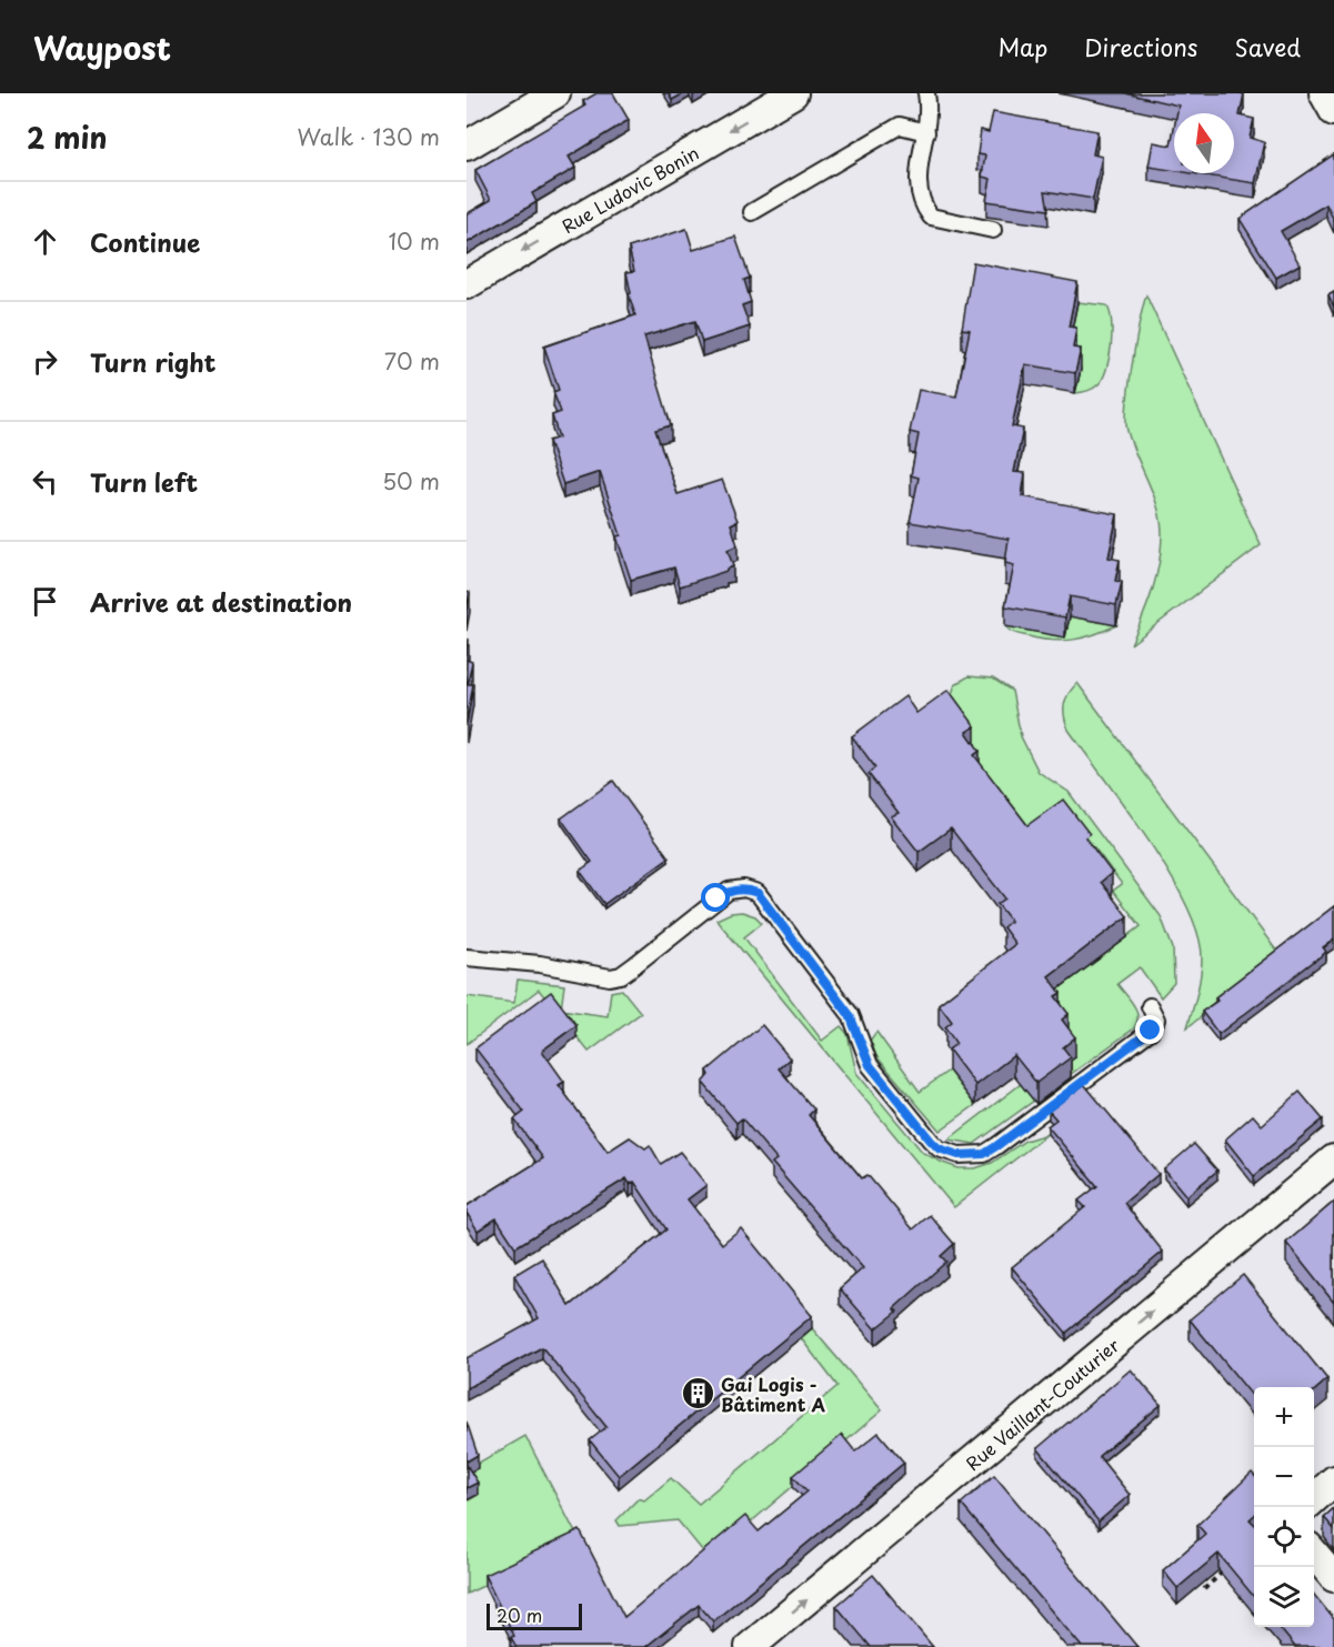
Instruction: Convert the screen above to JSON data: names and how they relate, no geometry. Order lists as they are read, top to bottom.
{
  "streets": {
    "street": ["Rue Ludovic Bonin", "Rue Vaillant-Couturier"]
  },
  "one_way": ["Rue Ludovic Bonin", "Rue Vaillant-Couturier"],
  "places": {
    "building": ["Gai Logis - Bâtiment A"]
  },
  "scale_bar": "20 m",
  "north": "top",
  "page": {
    "header": "Waypost",
    "nav": ["Map", "Directions", "Saved"],
    "heading": ["2 min", "Walk · 130 m"],
    "list": [
      ["Continue", "10 m"],
      ["Turn right", "70 m"],
      ["Turn left", "50 m"],
      "Arrive at destination"
    ],
    "map_buttons": ["+", "−"],
    "scale": "20 m"
  }
}
